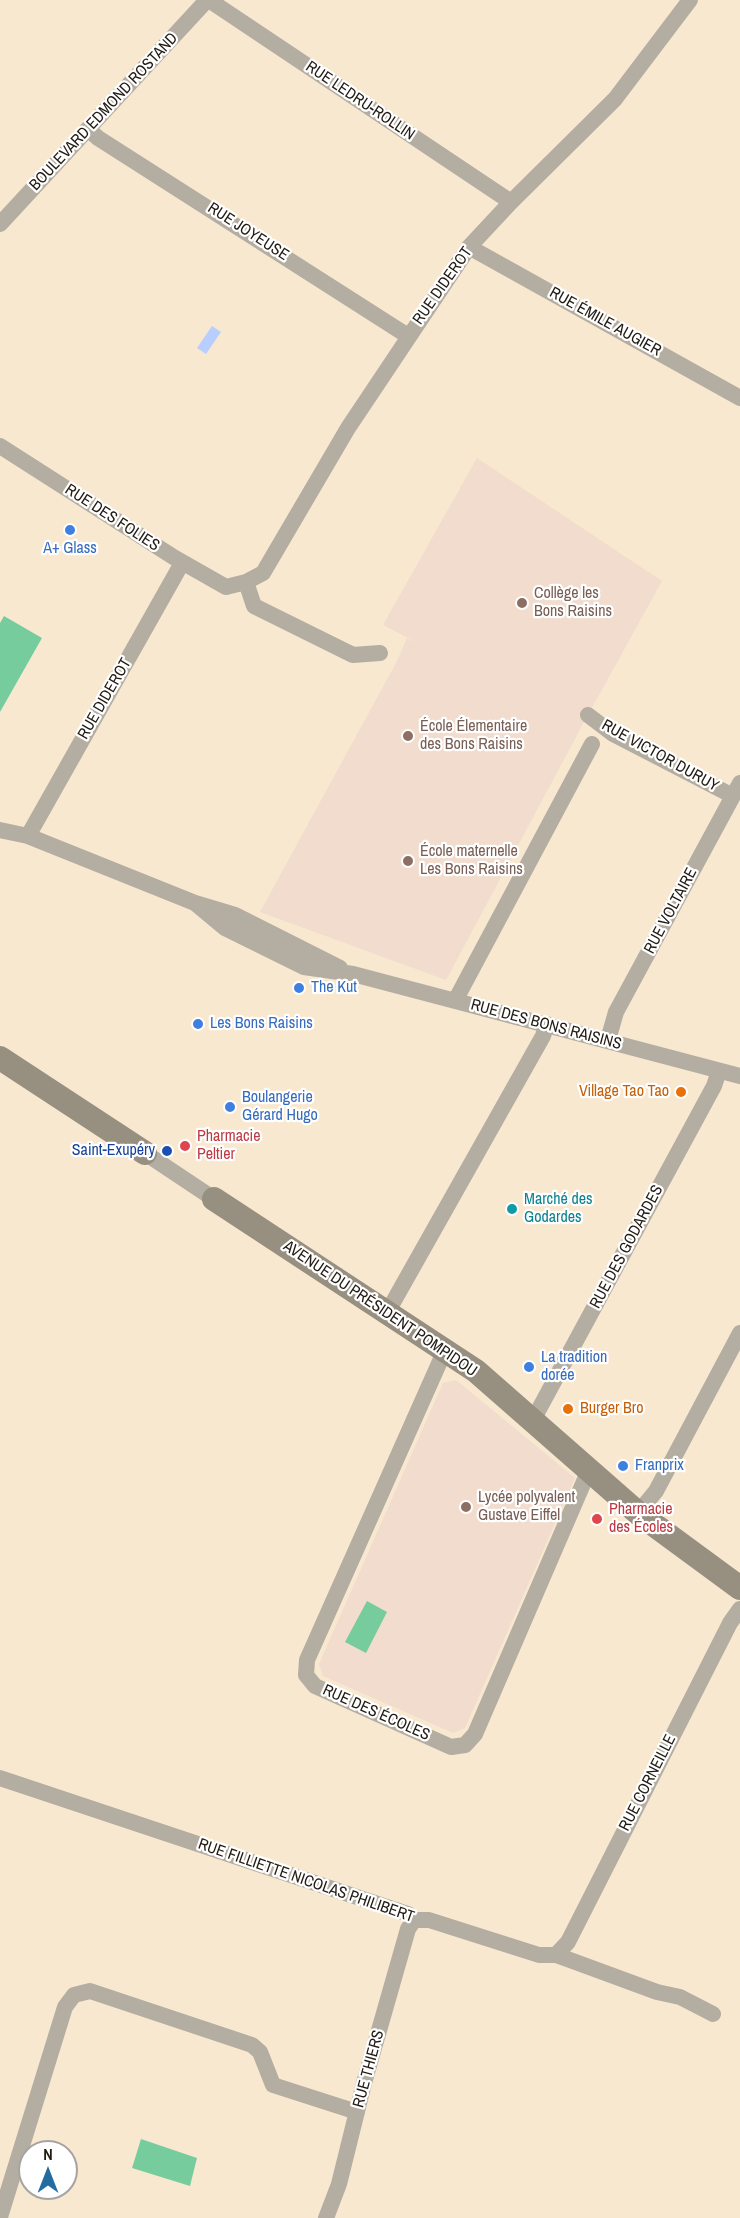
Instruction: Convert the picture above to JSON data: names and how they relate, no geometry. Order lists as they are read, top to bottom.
{
  "streets": {
    "street": [
      "RUE LEDRU-ROLLIN",
      "BOULEVARD EDMOND ROSTAND",
      "RUE JOYEUSE",
      "RUE DIDEROT",
      "RUE ÉMILE AUGIER",
      "RUE DES FOLIES",
      "RUE VICTOR DURUY",
      "RUE VOLTAIRE",
      "RUE DES BONS RAISINS",
      "RUE DES GODARDES",
      "AVENUE DU PRÉSIDENT POMPIDOU",
      "RUE DES ÉCOLES",
      "RUE CORNEILLE",
      "RUE FILLIETTE NICOLAS PHILIBERT",
      "RUE THIERS"
    ]
  },
  "crossings": [
    ["RUE LEDRU-ROLLIN", "BOULEVARD EDMOND ROSTAND"],
    ["RUE LEDRU-ROLLIN", "RUE DIDEROT"],
    ["BOULEVARD EDMOND ROSTAND", "RUE JOYEUSE"],
    ["RUE JOYEUSE", "RUE DIDEROT"],
    ["RUE DIDEROT", "RUE ÉMILE AUGIER"],
    ["RUE DIDEROT", "RUE DES FOLIES"],
    ["RUE DIDEROT", "RUE DES BONS RAISINS"],
    ["RUE VICTOR DURUY", "RUE VOLTAIRE"],
    ["RUE VICTOR DURUY", "RUE DES BONS RAISINS"],
    ["RUE VOLTAIRE", "RUE DES BONS RAISINS"],
    ["RUE DES BONS RAISINS", "RUE DES GODARDES"],
    ["RUE DES GODARDES", "AVENUE DU PRÉSIDENT POMPIDOU"],
    ["AVENUE DU PRÉSIDENT POMPIDOU", "RUE DES ÉCOLES"],
    ["RUE CORNEILLE", "RUE FILLIETTE NICOLAS PHILIBERT"],
    ["RUE FILLIETTE NICOLAS PHILIBERT", "RUE THIERS"]
  ],
  "places": [
    "A+ Glass",
    "Collège les Bons Raisins",
    "École Élementaire des Bons Raisins",
    "École maternelle Les Bons Raisins",
    "The Kut",
    "Les Bons Raisins",
    "Village Tao Tao",
    "Boulangerie Gérard Hugo",
    "Pharmacie Peltier",
    "Saint-Exupéry",
    "Marché des Godardes",
    "La tradition dorée",
    "Burger Bro",
    "Franprix",
    "Lycée polyvalent Gustave Eiffel",
    "Pharmacie des Écoles"
  ],
  "north": "top"
}
